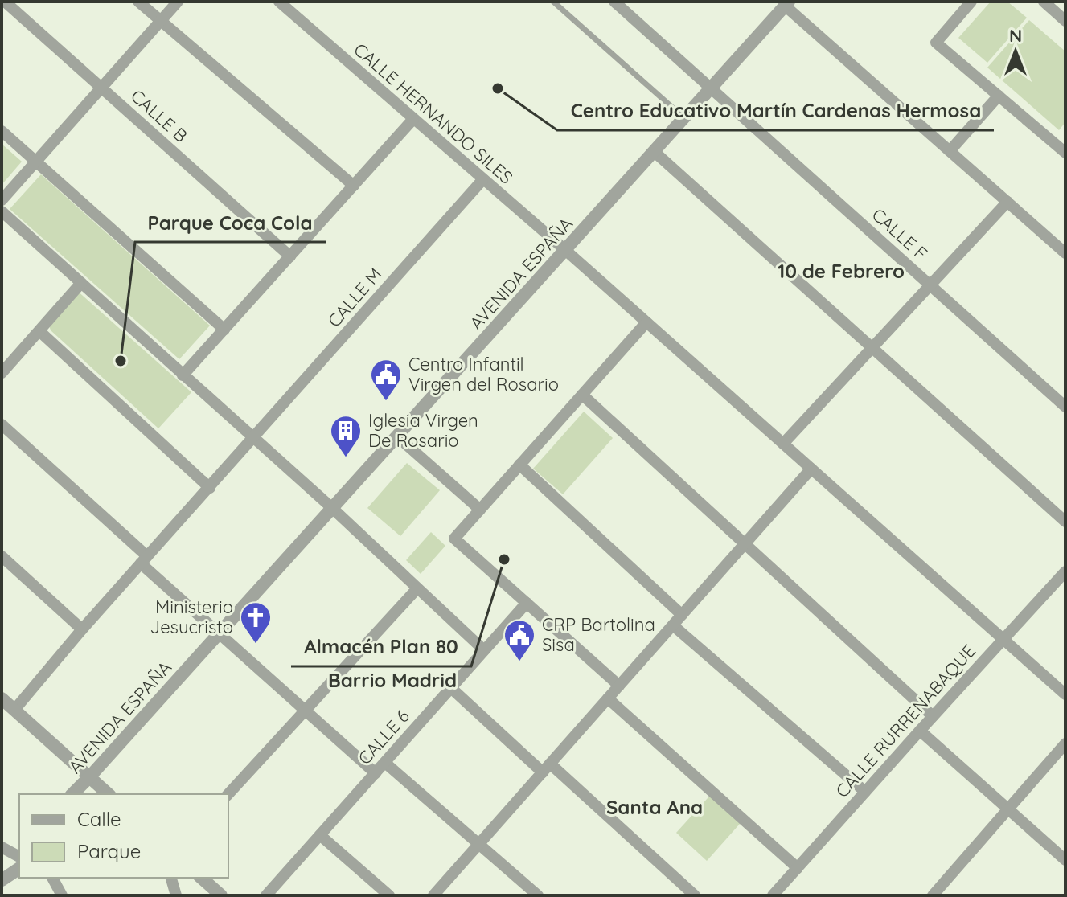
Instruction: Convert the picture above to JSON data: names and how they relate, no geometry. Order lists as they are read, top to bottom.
{
  "streets": {
    "street": [
      "CALLE HERNANDO SILES",
      "CALLE B",
      "CALLE F",
      "AVENIDA ESPAÑA",
      "CALLE M",
      "CALLE RURRENABAQUE",
      "CALLE 6"
    ]
  },
  "crossings": [
    ["CALLE HERNANDO SILES", "AVENIDA ESPAÑA"],
    ["CALLE HERNANDO SILES", "CALLE M"],
    ["CALLE HERNANDO SILES", "CALLE RURRENABAQUE"],
    ["CALLE F", "AVENIDA ESPAÑA"]
  ],
  "districts": ["10 de Febrero", "Barrio Madrid", "Santa Ana"],
  "places": {
    "other": ["Centro Educativo Martín Cardenas Hermosa", "Parque Coca Cola", "Almacén Plan 80"],
    "public building": ["Centro Infantil Virgen del Rosario", "CRP Bartolina Sisa"],
    "building": ["Iglesia Virgen De Rosario"],
    "church": ["Ministerio Jesucristo"]
  },
  "legend": ["Calle", "Parque"],
  "north": "top"
}
